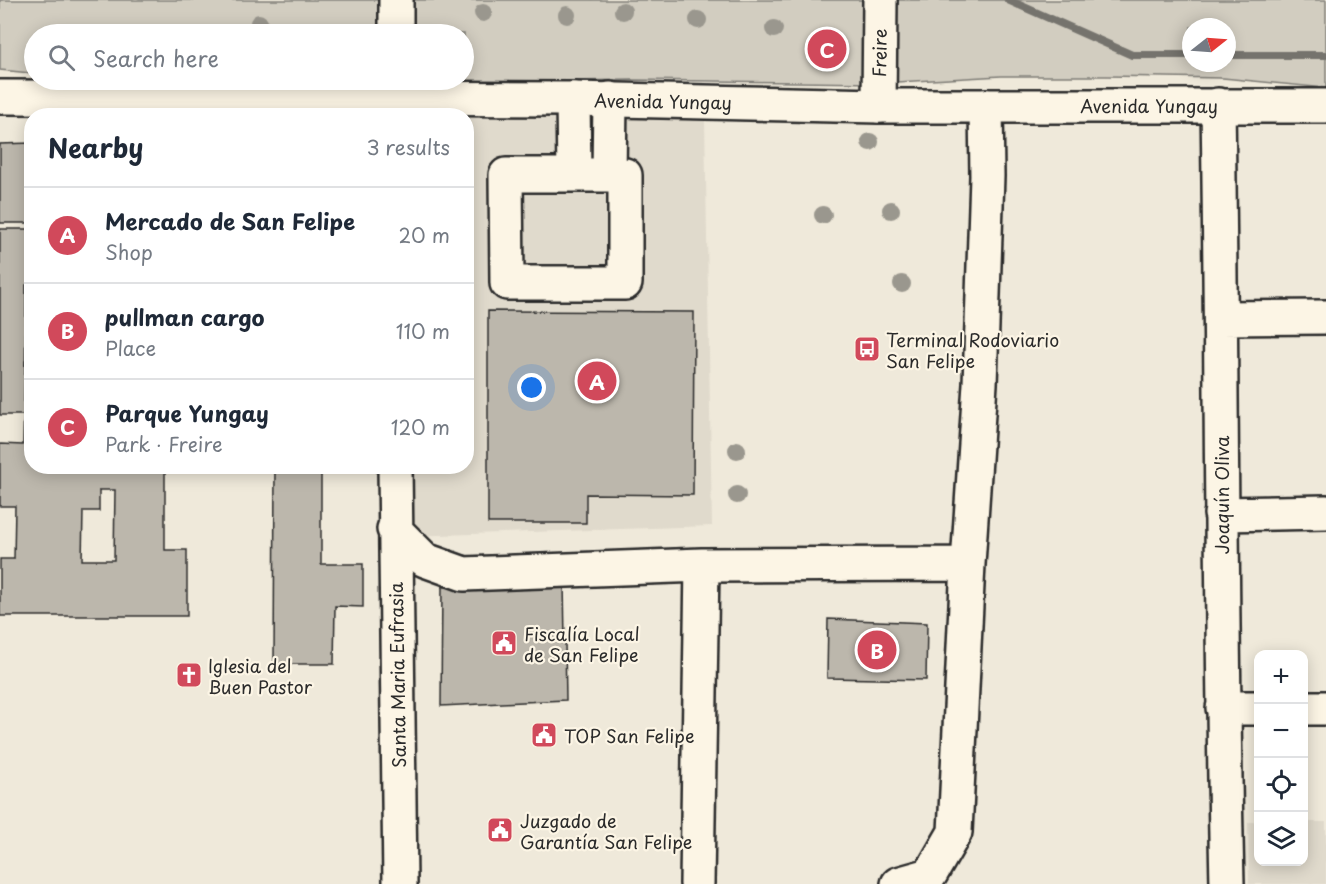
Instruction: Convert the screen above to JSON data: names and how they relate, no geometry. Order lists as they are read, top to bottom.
{
  "streets": {
    "street": [
      "Freire",
      "Avenida Yungay",
      "Joaquín Oliva",
      "Santa Maria Eufrasia"
    ]
  },
  "crossings": [
    ["Freire", "Avenida Yungay"],
    ["Avenida Yungay", "Joaquín Oliva"]
  ],
  "places": {
    "bus stop": ["Terminal Rodoviario San Felipe"],
    "public building": ["Fiscalía Local de San Felipe", "TOP San Felipe", "Juzgado de Garantía San Felipe"],
    "church": ["Iglesia del Buen Pastor"]
  },
  "north": "right",
  "page": {
    "search": "Search here",
    "pins": ["C", "A", "B"],
    "heading": ["Nearby", "3 results"],
    "list": [
      {
        "mark": "A",
        "name": "Mercado de San Felipe",
        "note": "Shop",
        "value": "20 m"
      },
      {
        "mark": "B",
        "name": "pullman cargo",
        "note": "Place",
        "value": "110 m"
      },
      {
        "mark": "C",
        "name": "Parque Yungay",
        "note": "Park · Freire",
        "value": "120 m"
      }
    ],
    "map_buttons": ["+", "−"]
  }
}
